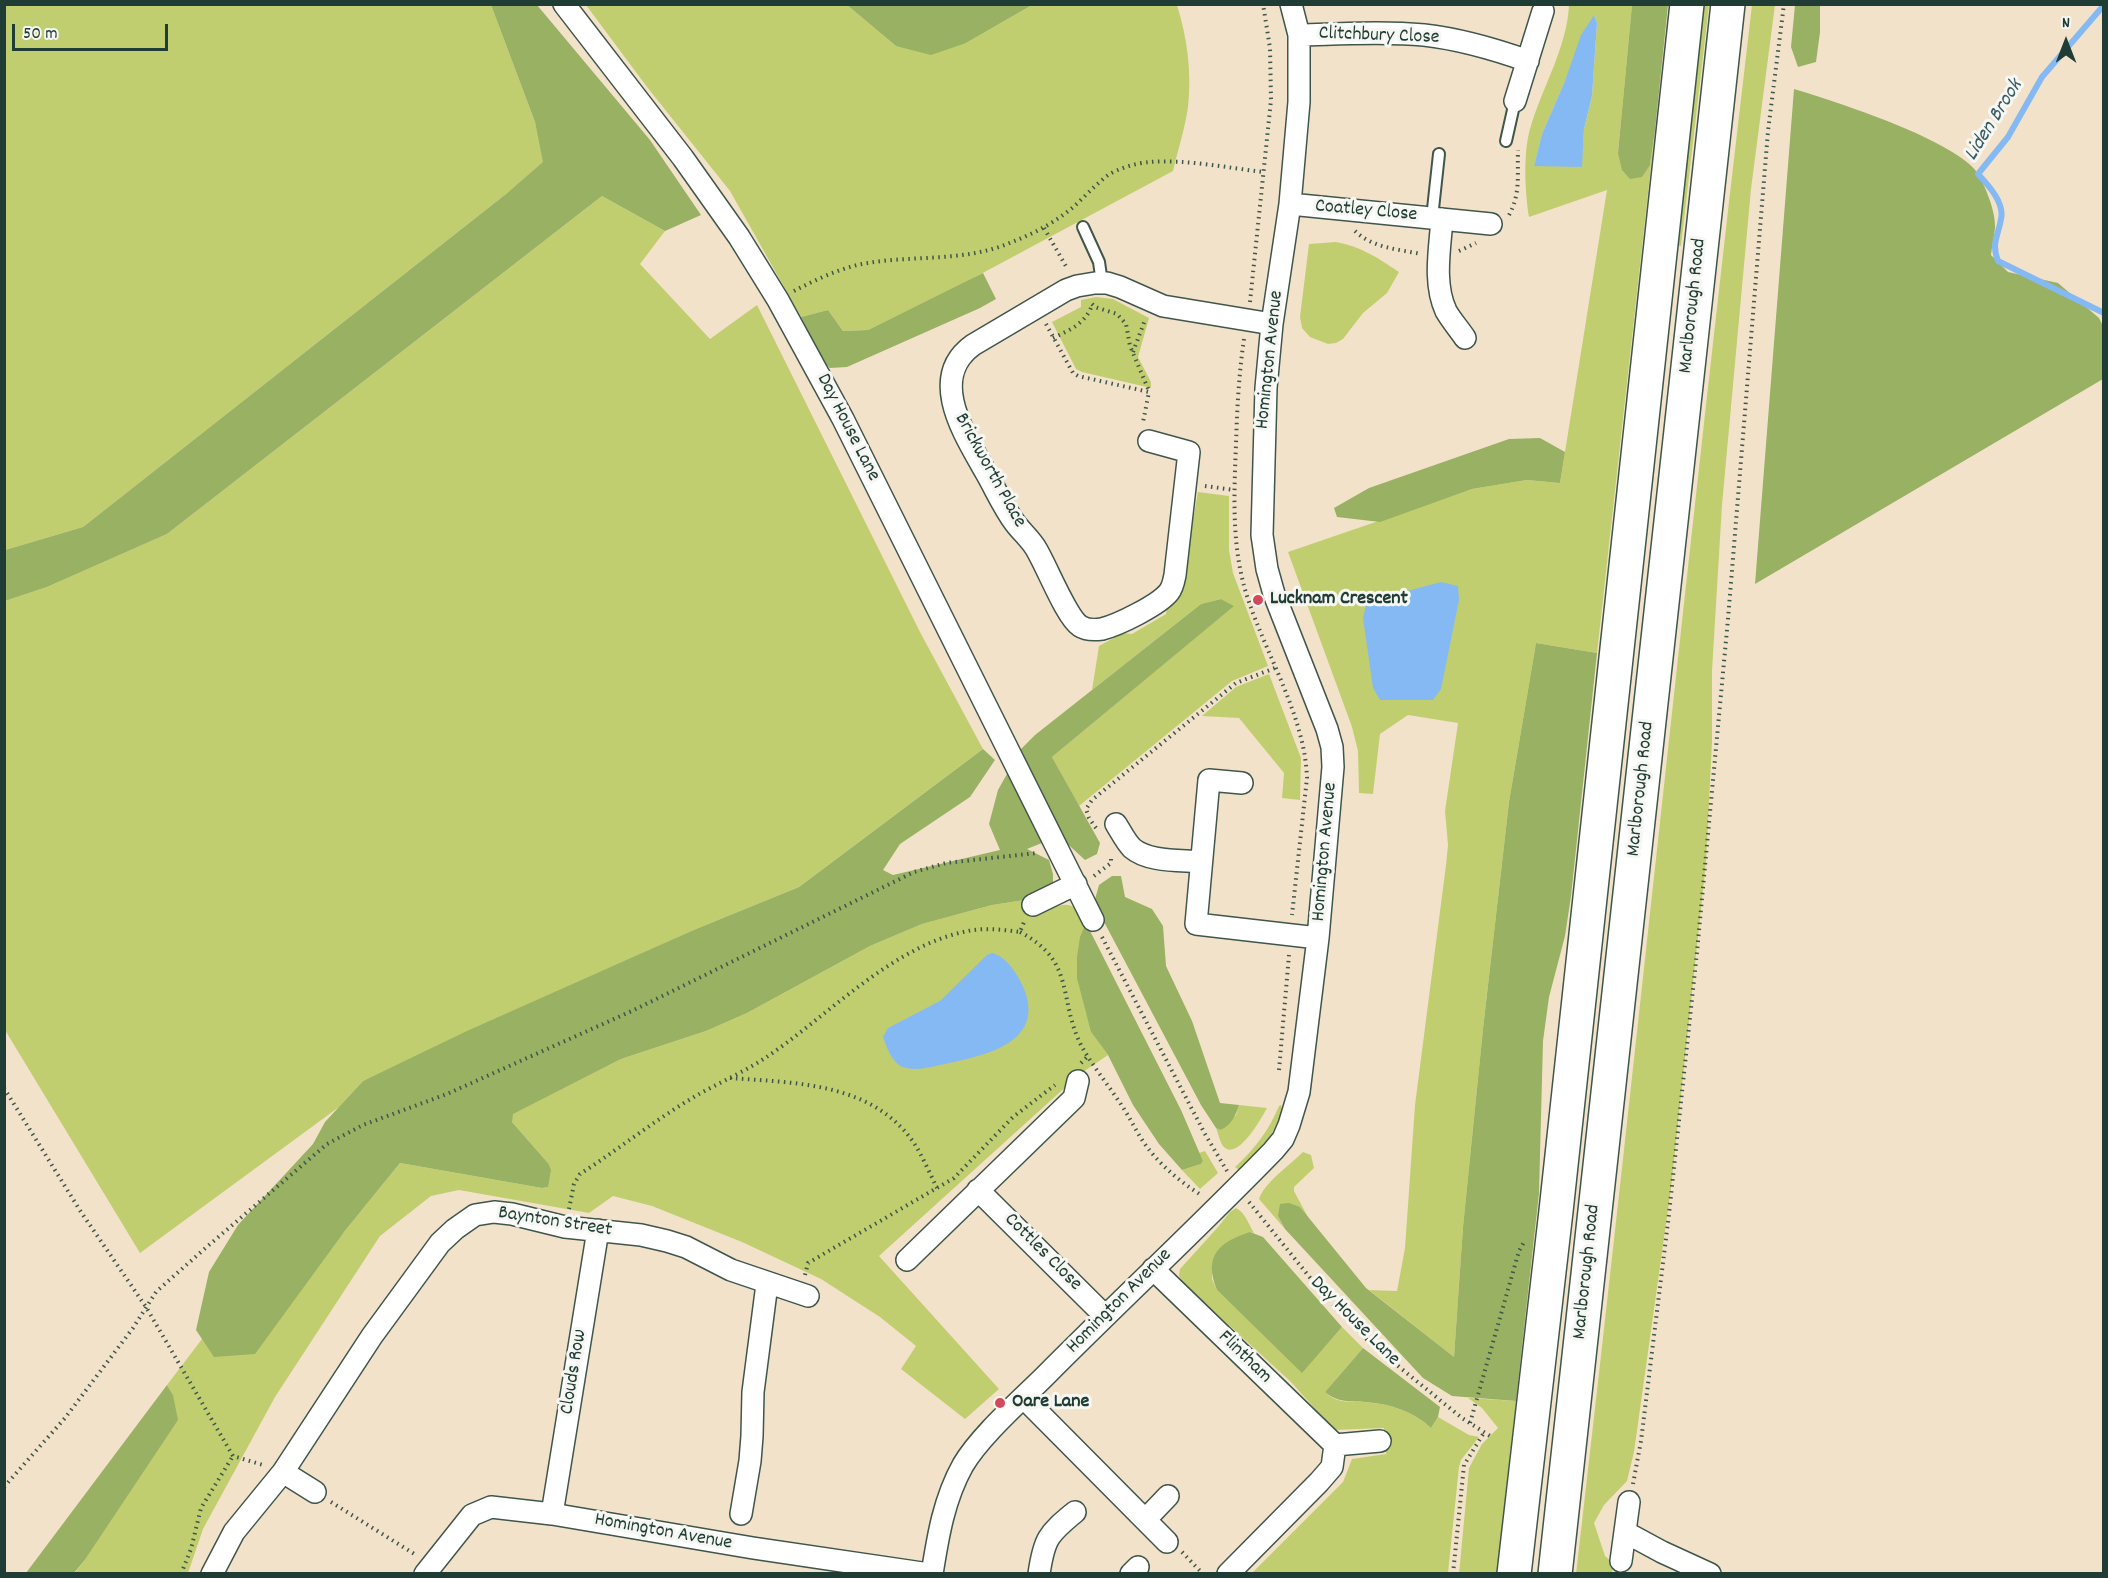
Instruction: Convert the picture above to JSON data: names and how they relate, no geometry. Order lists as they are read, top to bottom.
{
  "streets": {
    "highway": ["Marlborough Road"],
    "street": [
      "Clitchbury Close",
      "Coatley Close",
      "Homington Avenue",
      "Day House Lane",
      "Brickworth Place",
      "Baynton Street",
      "Cottles Close",
      "Flintham",
      "Clouds Row"
    ]
  },
  "crossings": [
    ["Clitchbury Close", "Homington Avenue"],
    ["Coatley Close", "Homington Avenue"],
    ["Homington Avenue", "Day House Lane"],
    ["Homington Avenue", "Brickworth Place"],
    ["Homington Avenue", "Cottles Close"],
    ["Homington Avenue", "Flintham"],
    ["Homington Avenue", "Clouds Row"],
    ["Baynton Street", "Clouds Row"]
  ],
  "water": ["Liden Brook"],
  "places": ["Lucknam Crescent", "Oare Lane"],
  "scale_bar": "50 m",
  "north": "top"
}
